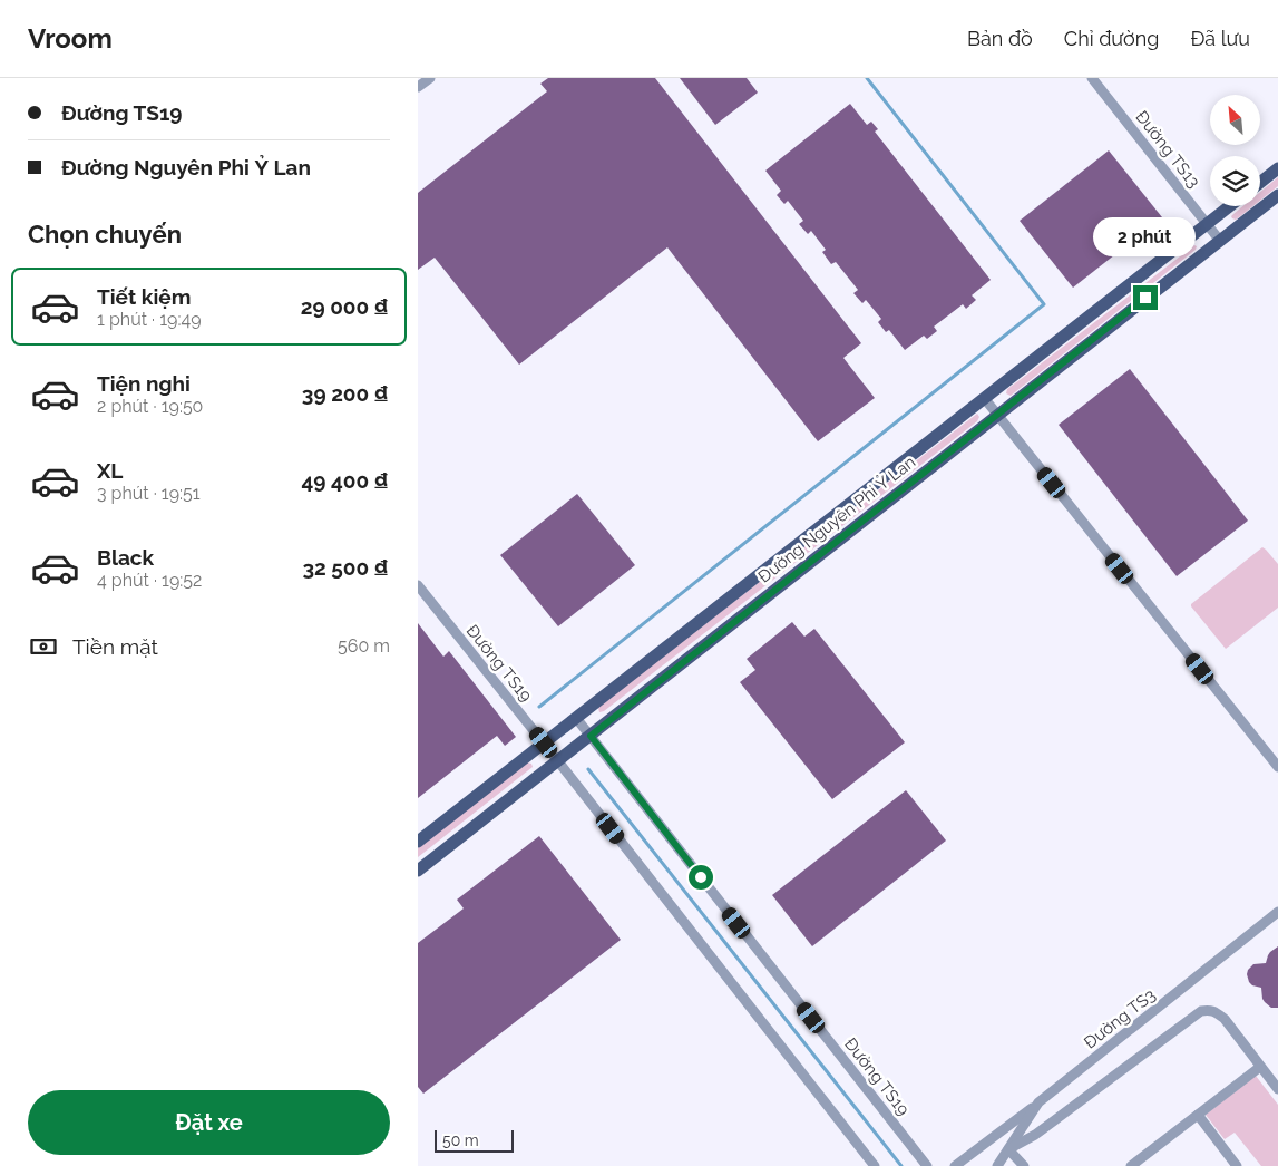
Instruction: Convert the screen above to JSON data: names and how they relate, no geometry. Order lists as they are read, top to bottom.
{
  "streets": {
    "main road": ["Đường Nguyên Phi Ỷ Lan"],
    "street": ["Đường TS13", "Đường TS19", "Đường TS3"]
  },
  "crossings": [
    ["Đường TS13", "Đường Nguyên Phi Ỷ Lan"],
    ["Đường Nguyên Phi Ỷ Lan", "Đường TS19"]
  ],
  "scale_bar": "50 m",
  "north": "top left",
  "page": {
    "header": "Vroom",
    "nav": ["Bản đồ", "Chỉ đường", "Đã lưu"],
    "banner": ["Đường TS19", "Đường Nguyên Phi Ỷ Lan"],
    "heading": "Chọn chuyến",
    "bubble": "2 phút",
    "list": [
      {
        "name": "Tiết kiệm",
        "note": "1 phút · 19:49",
        "value": "29 000 ₫"
      },
      {
        "name": "Tiện nghi",
        "note": "2 phút · 19:50",
        "value": "39 200 ₫"
      },
      {
        "name": "XL",
        "note": "3 phút · 19:51",
        "value": "49 400 ₫"
      },
      {
        "name": "Black",
        "note": "4 phút · 19:52",
        "value": "32 500 ₫"
      }
    ],
    "pay": ["Tiền mặt", "560 m"],
    "buttons": "Đặt xe",
    "scale": "50 m"
  }
}
